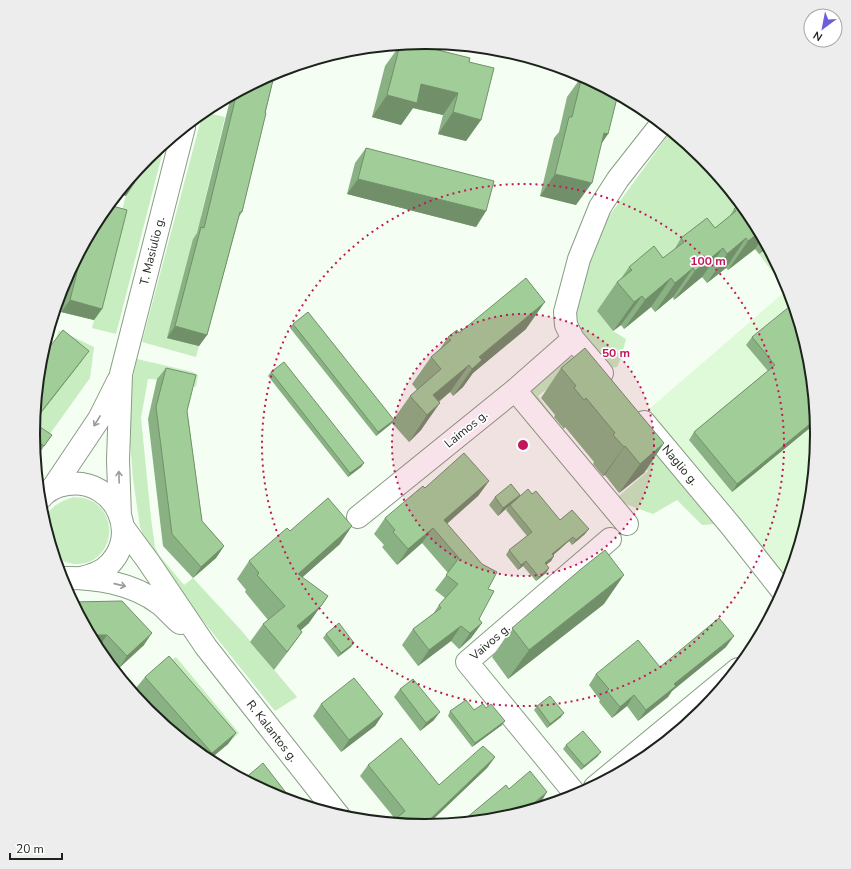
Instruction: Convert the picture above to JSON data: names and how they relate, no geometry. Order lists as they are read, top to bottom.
{
  "streets": {
    "street": [
      "T. Masiulio g.",
      "Laimos g.",
      "Naglio g.",
      "Vaivos g.",
      "R. Kalantos g."
    ]
  },
  "crossings": [
    ["T. Masiulio g.", "R. Kalantos g."]
  ],
  "scale_bar": "20 m",
  "north": "bottom left",
  "rings": ["100 m", "50 m"]
}
